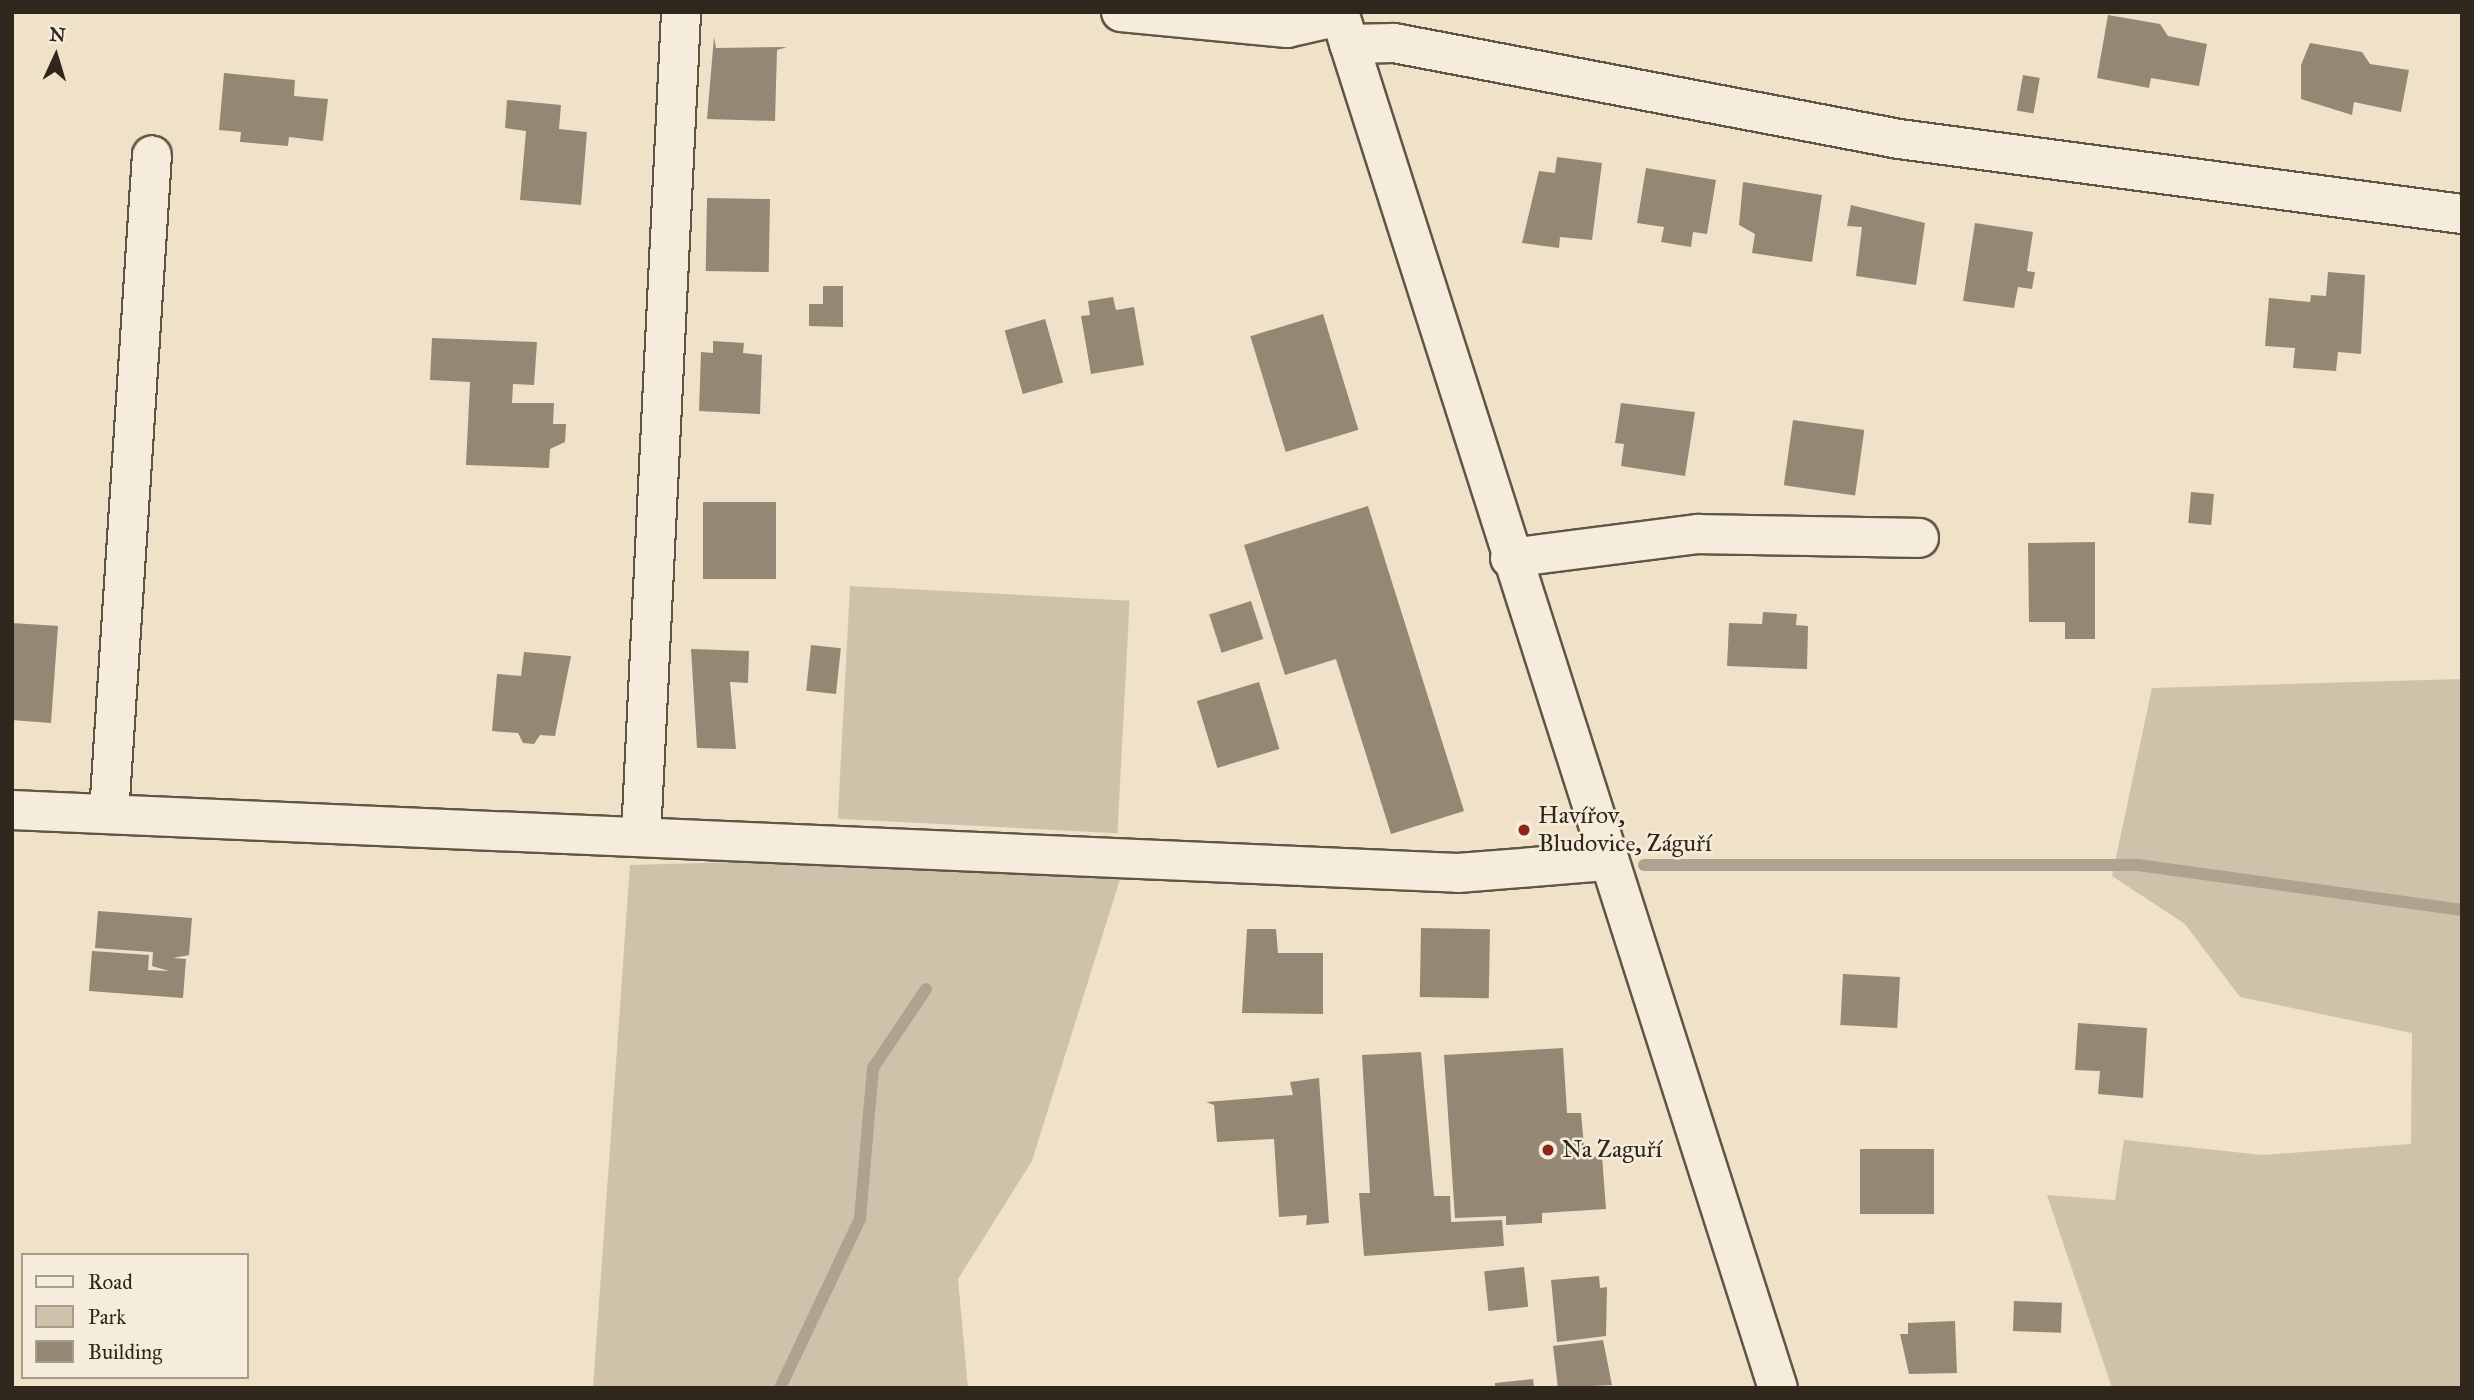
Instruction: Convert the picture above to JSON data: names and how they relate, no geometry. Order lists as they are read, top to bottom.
{
  "places": ["Havířov, Bludovice, Záguří", "Na Zaguří"],
  "legend": ["Road", "Park", "Building"],
  "north": "top"
}
